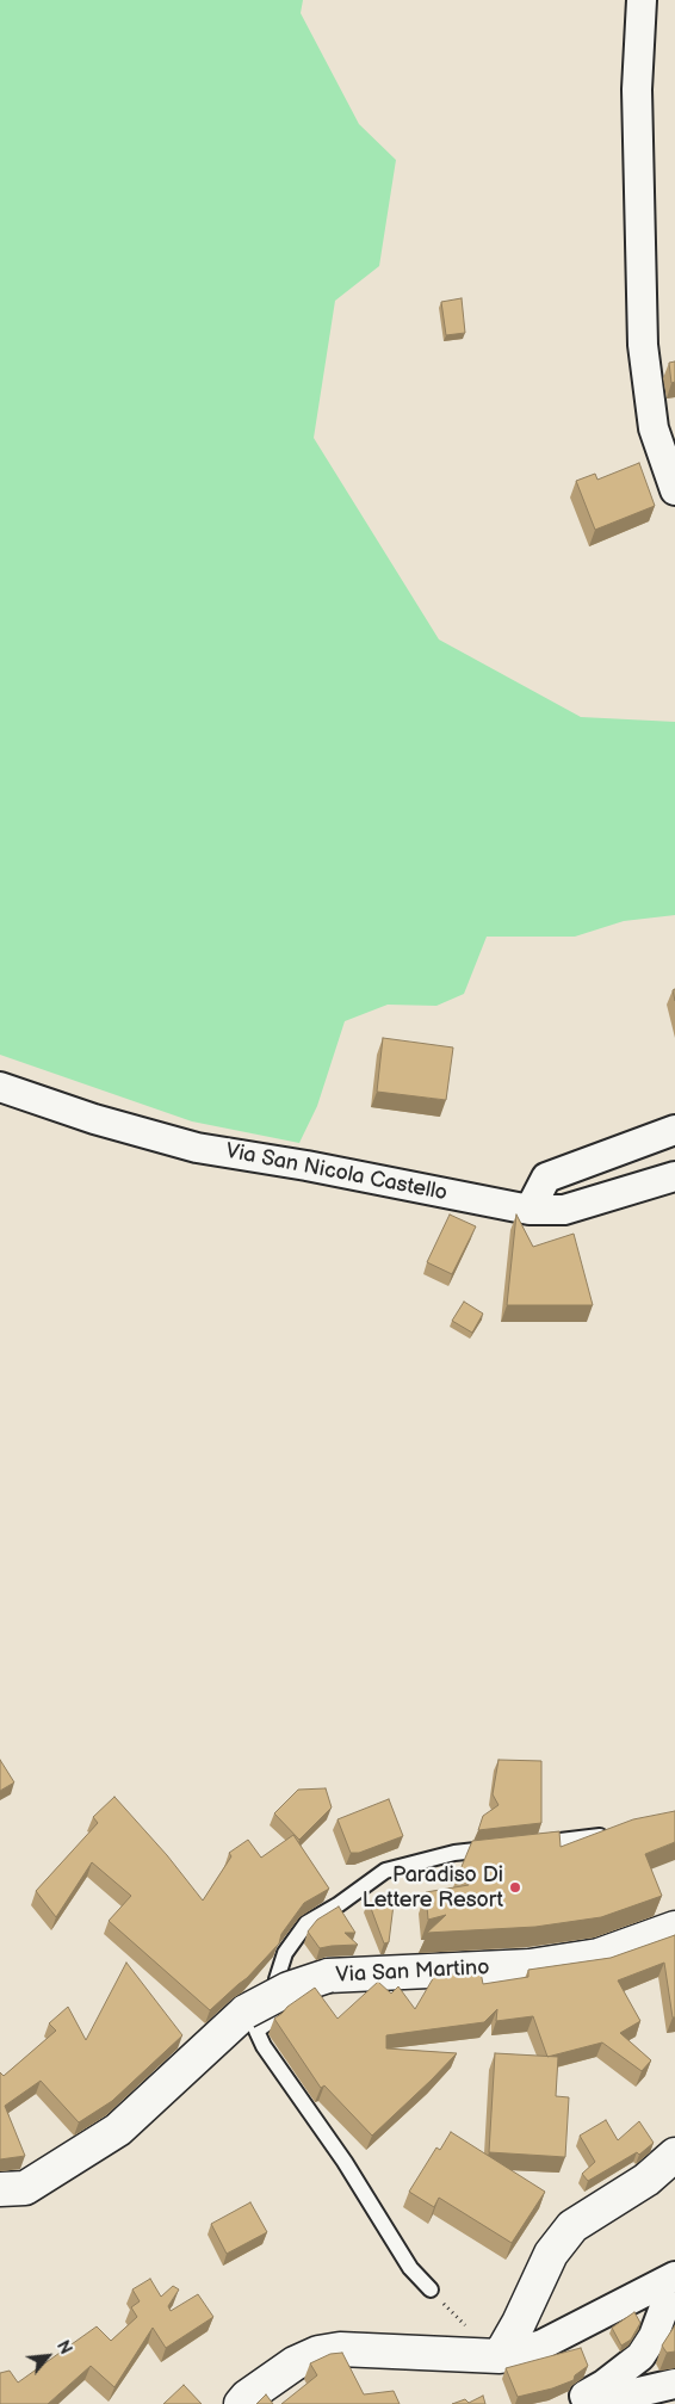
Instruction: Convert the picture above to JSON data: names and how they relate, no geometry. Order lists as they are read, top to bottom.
{
  "streets": {
    "street": ["Via San Nicola Castello", "Via San Martino"]
  },
  "places": ["Paradiso Di Lettere Resort"],
  "north": "top right"
}
